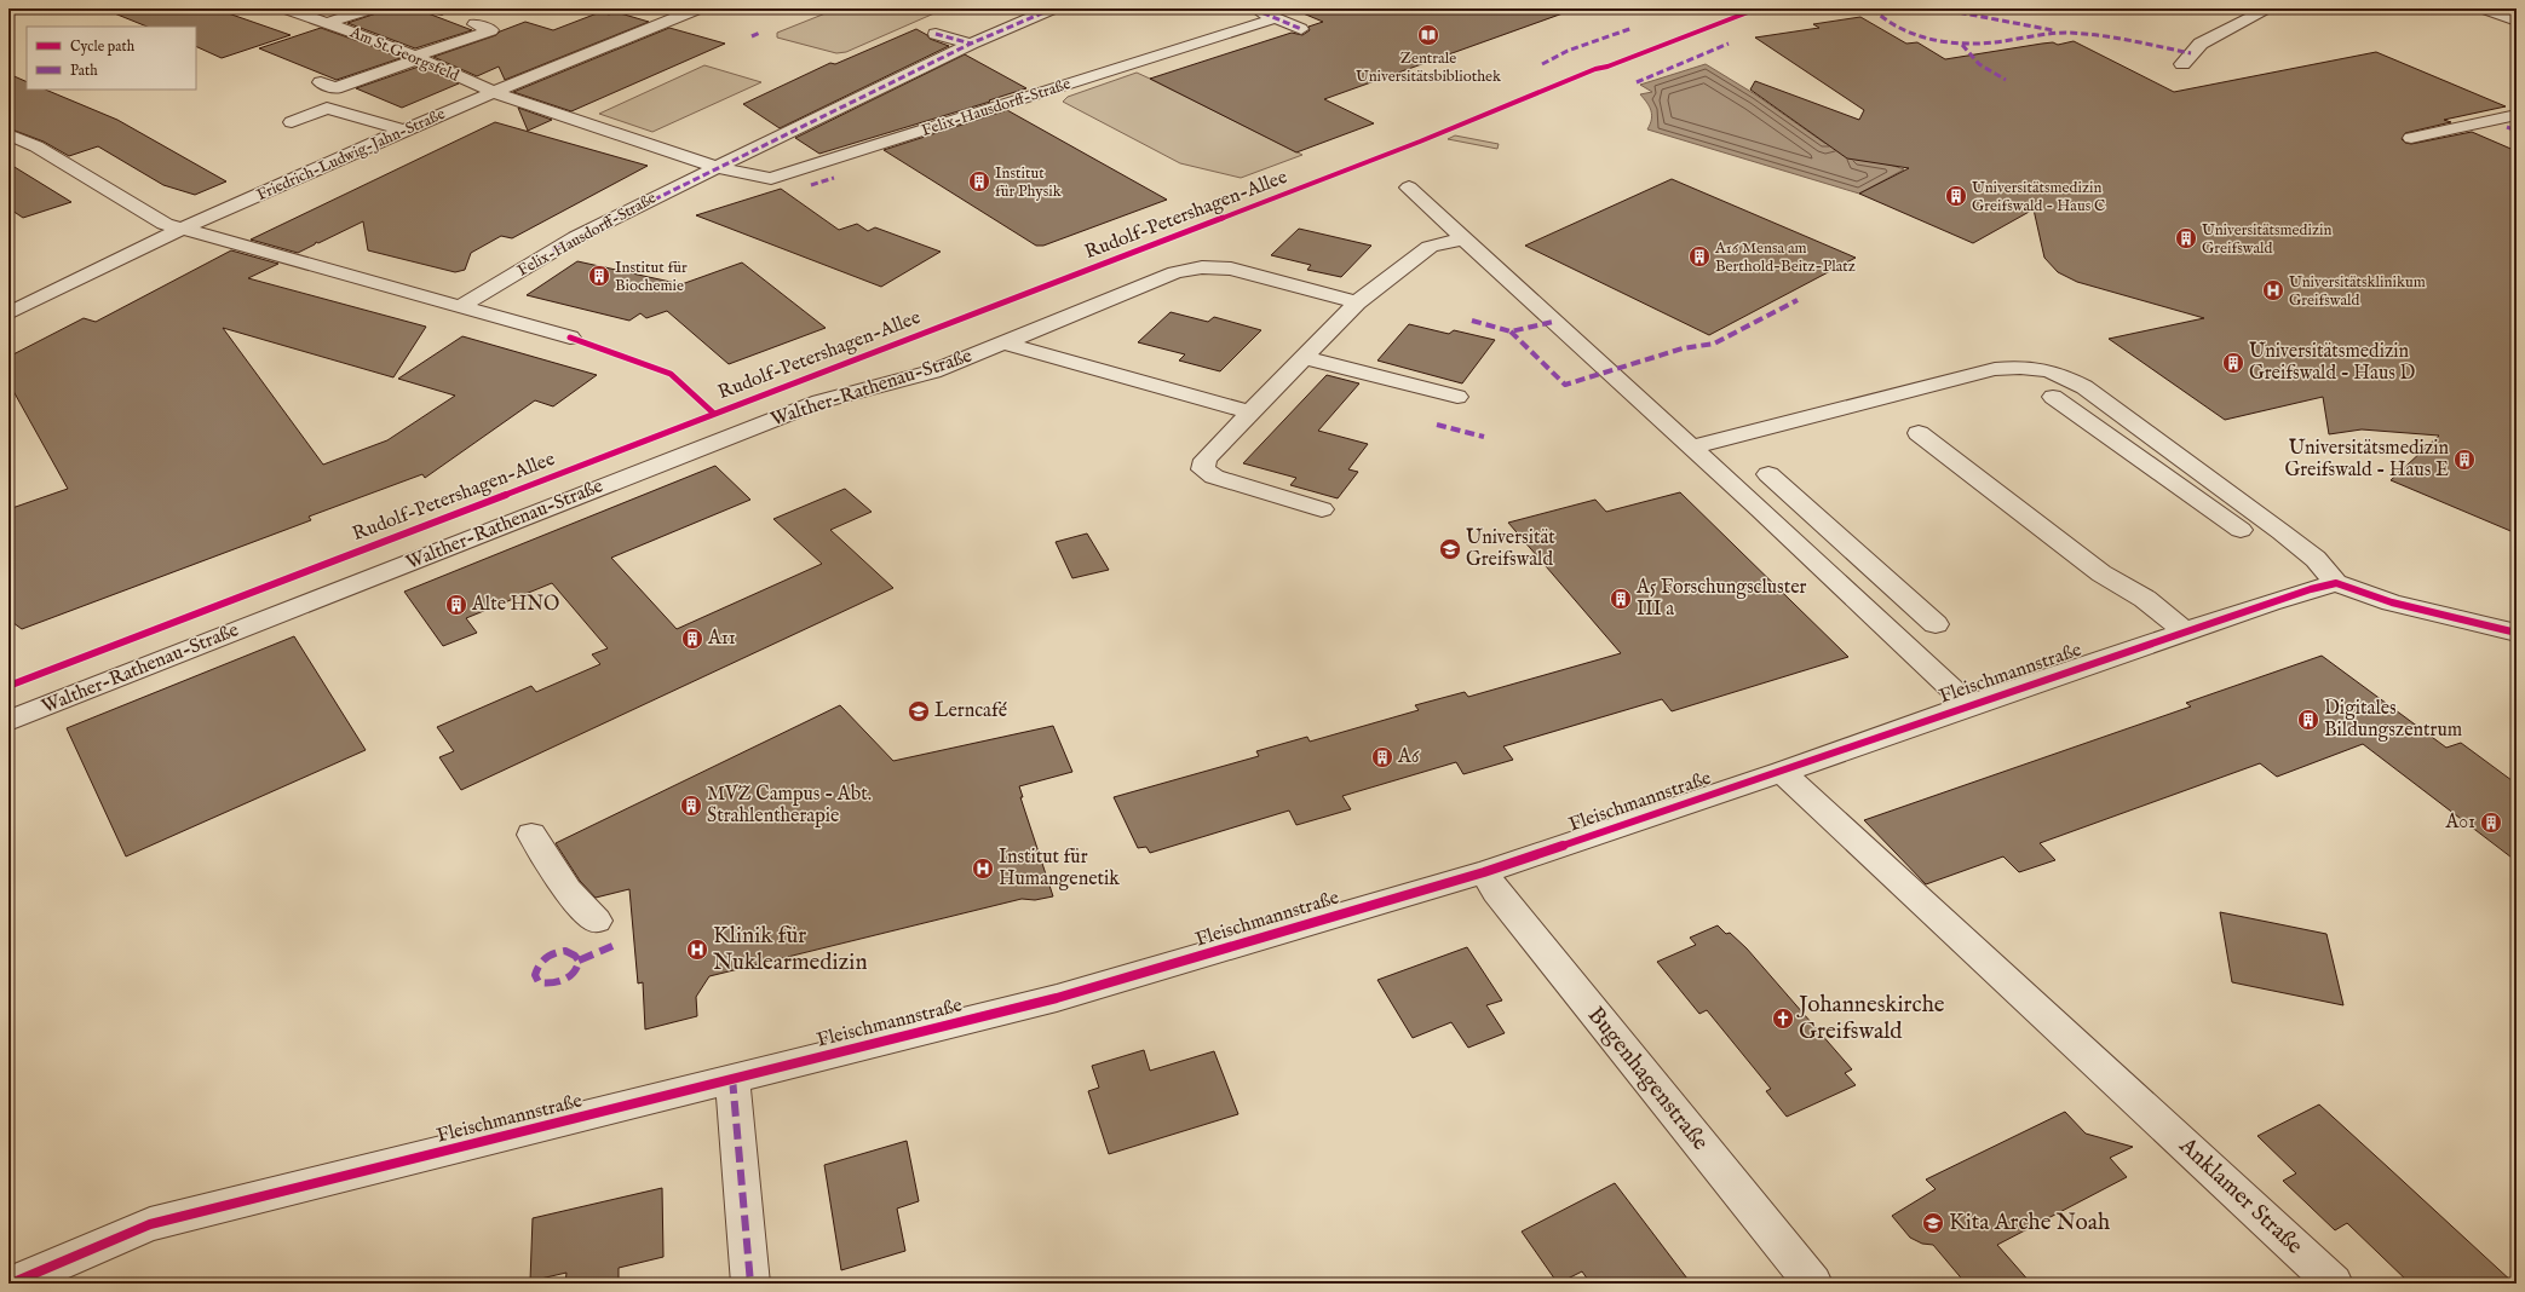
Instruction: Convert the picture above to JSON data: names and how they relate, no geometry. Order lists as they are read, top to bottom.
{
  "streets": {
    "street": [
      "Am St.Georgsfeld",
      "Felix-Hausdorff-Straße",
      "Friedrich-Ludwig-Jahn-Straße",
      "Walther-Rathenau-Straße",
      "Fleischmannstraße",
      "Bugenhagenstraße",
      "Anklamer Straße"
    ],
    "cycle path": ["Rudolf-Petershagen-Allee"]
  },
  "crossings": [
    ["Am St.Georgsfeld", "Felix-Hausdorff-Straße"],
    ["Am St.Georgsfeld", "Friedrich-Ludwig-Jahn-Straße"],
    ["Felix-Hausdorff-Straße", "Friedrich-Ludwig-Jahn-Straße"],
    ["Fleischmannstraße", "Bugenhagenstraße"],
    ["Fleischmannstraße", "Anklamer Straße"]
  ],
  "places": {
    "library": ["Zentrale Universitätsbibliothek"],
    "building": [
      "Institut für Physik",
      "Universitätsmedizin Greifswald - Haus C",
      "Universitätsmedizin Greifswald",
      "A16 Mensa am Berthold-Beitz-Platz",
      "Institut für Biochemie",
      "Universitätsmedizin Greifswald - Haus D",
      "Universitätsmedizin Greifswald - Haus E",
      "A5 Forschungscluster III a",
      "Alte HNO",
      "A11",
      "Digitales Bildungszentrum",
      "A6",
      "MVZ Campus - Abt. Strahlentherapie",
      "A01"
    ],
    "hospital": ["Universitätsklinikum Greifswald", "Institut für Humangenetik", "Klinik für Nuklearmedizin"],
    "school or university": ["Universität Greifswald", "Lerncafé", "Kita Arche Noah"],
    "church": ["Johanneskirche Greifswald"]
  },
  "legend": ["Cycle path", "Path"]
}
